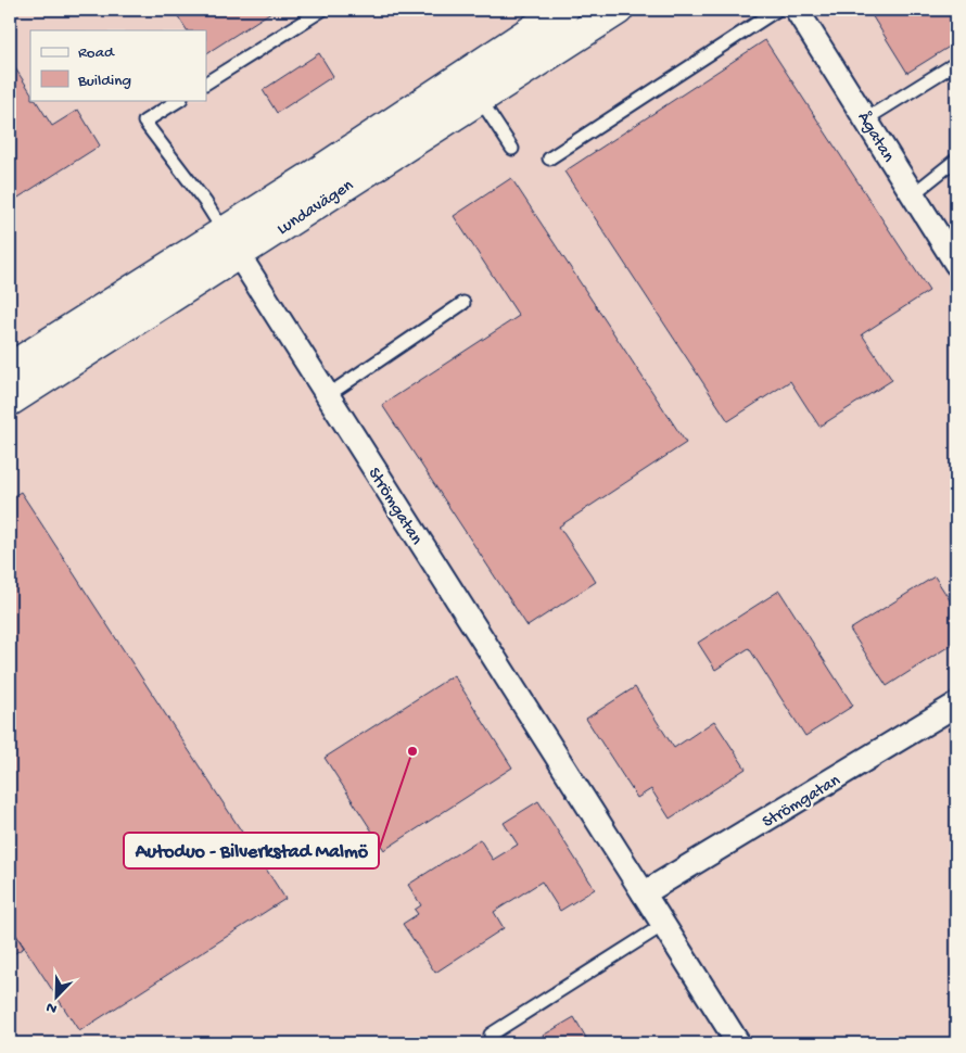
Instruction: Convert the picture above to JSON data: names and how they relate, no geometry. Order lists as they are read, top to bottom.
{
  "streets": {
    "main road": ["Lundavägen"],
    "street": ["Ågatan", "Strömgatan"]
  },
  "crossings": [
    ["Lundavägen", "Strömgatan"]
  ],
  "places": ["Autoduo - Bilverkstad Malmö"],
  "legend": ["Road", "Building"],
  "north": "bottom left"
}
